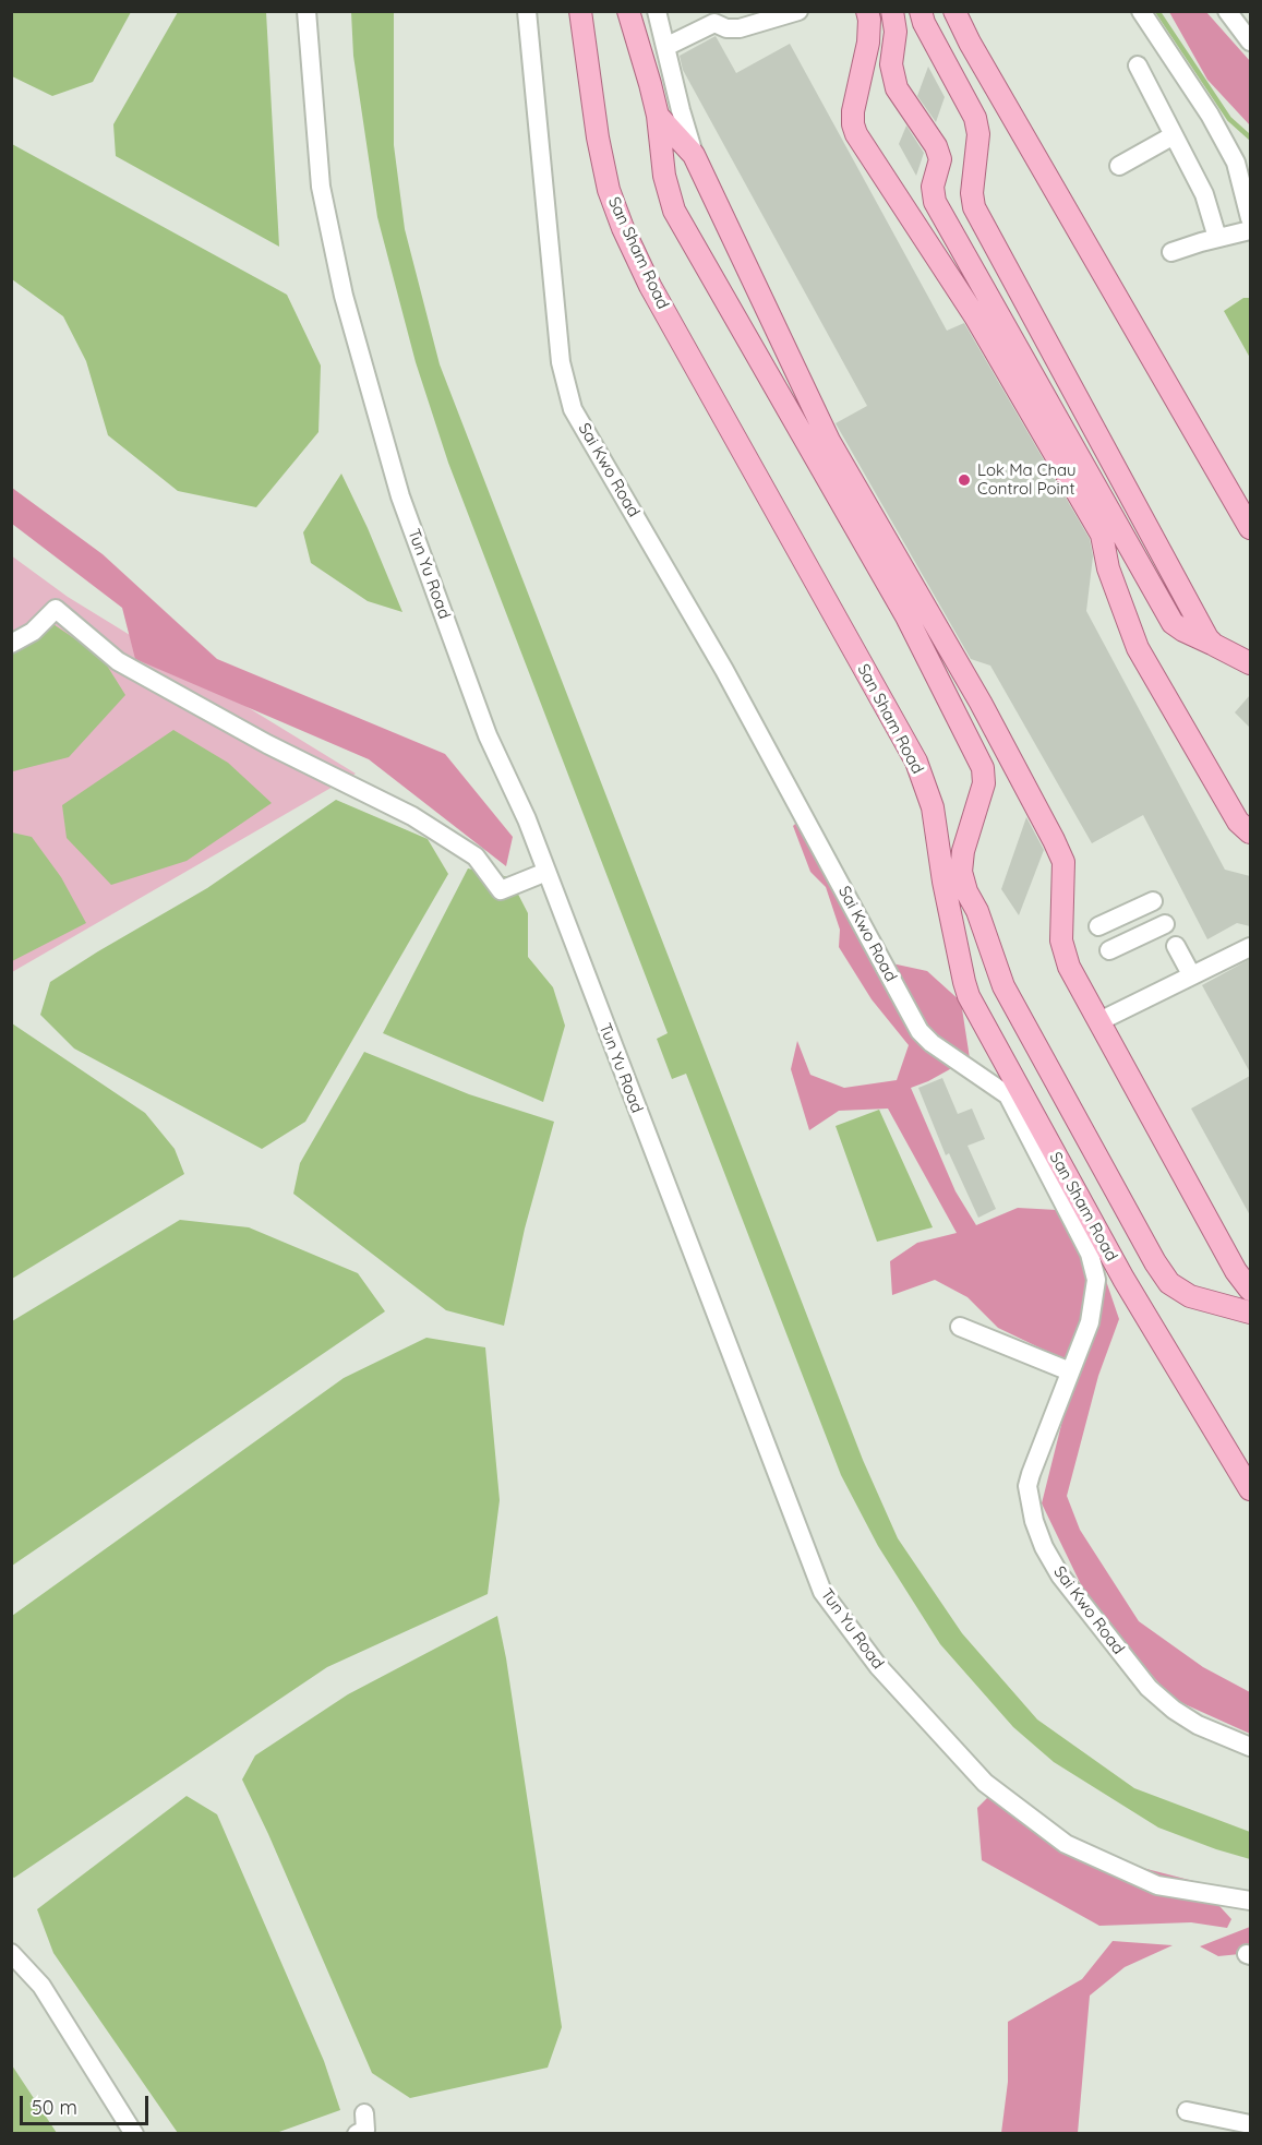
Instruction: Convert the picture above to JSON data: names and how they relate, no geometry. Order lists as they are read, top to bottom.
{
  "streets": {
    "main road": ["San Sham Road"],
    "street": ["Sai Kwo Road", "Tun Yu Road"]
  },
  "places": ["Lok Ma Chau Control Point"],
  "scale_bar": "50 m"
}
